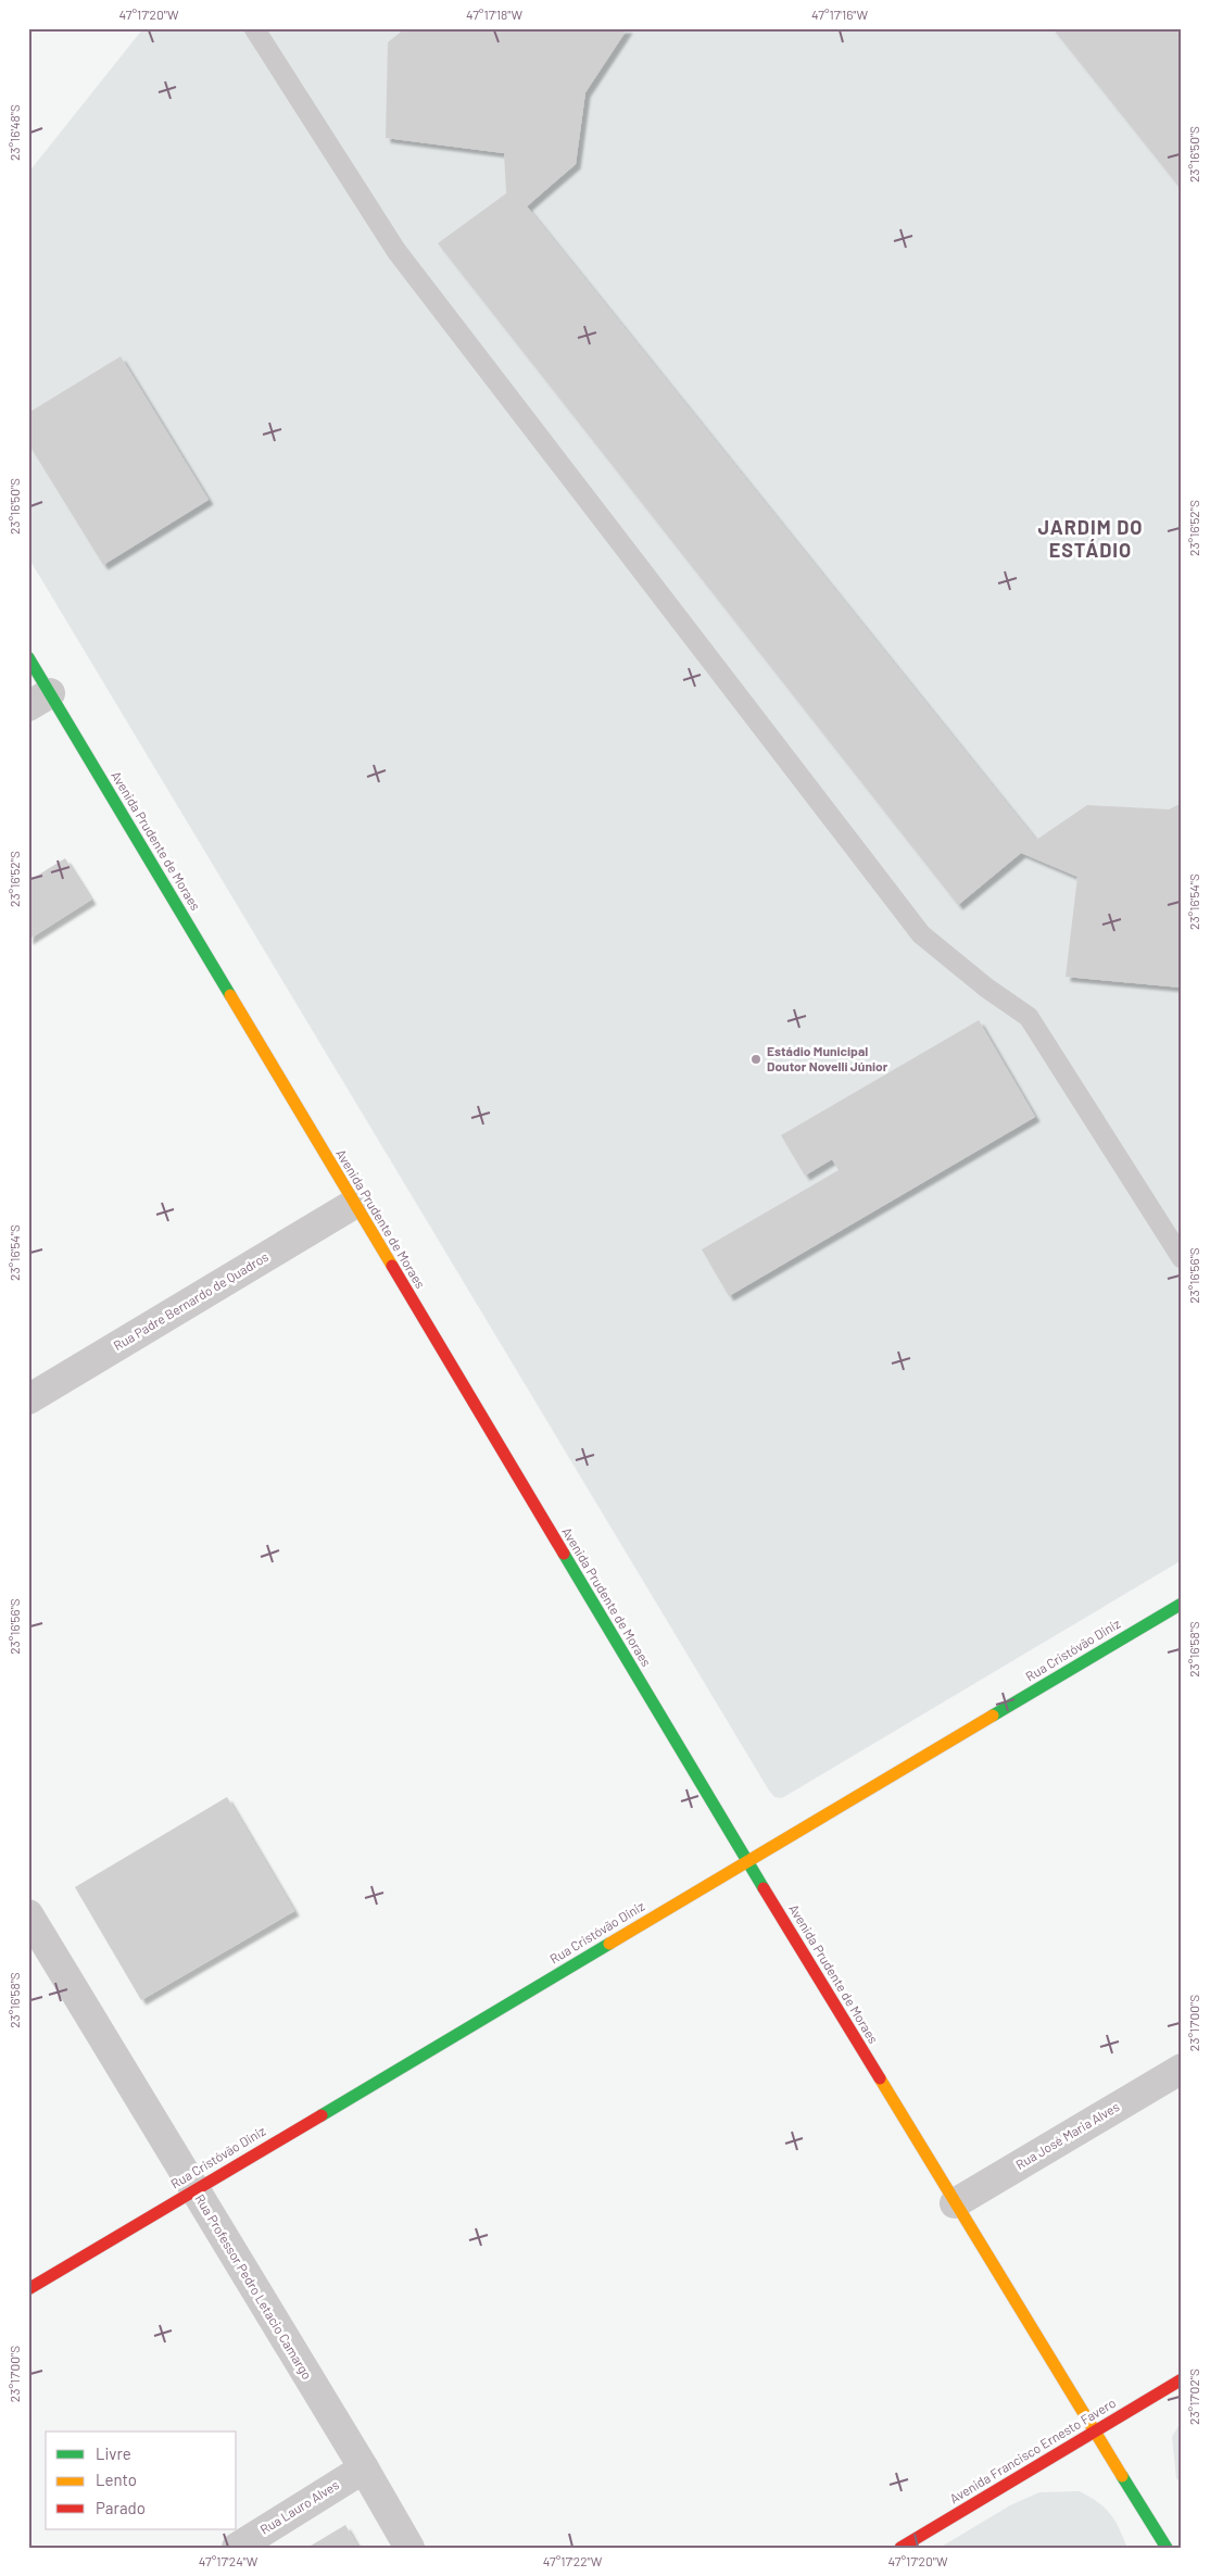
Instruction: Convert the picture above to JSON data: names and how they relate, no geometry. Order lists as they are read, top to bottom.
{
  "streets": {
    "street": [
      "Avenida Prudente de Moraes",
      "Rua Padre Bernardo de Quadros",
      "Rua Cristóvão Diniz",
      "Rua José Maria Alves",
      "Rua Professor Pedro Letacio Camargo",
      "Avenida Francisco Ernesto Favero",
      "Rua Lauro Alves"
    ]
  },
  "crossings": [
    ["Avenida Prudente de Moraes", "Rua Padre Bernardo de Quadros"],
    ["Avenida Prudente de Moraes", "Rua Cristóvão Diniz"],
    ["Avenida Prudente de Moraes", "Rua José Maria Alves"],
    ["Avenida Prudente de Moraes", "Avenida Francisco Ernesto Favero"],
    ["Rua Cristóvão Diniz", "Rua Professor Pedro Letacio Camargo"],
    ["Rua Professor Pedro Letacio Camargo", "Rua Lauro Alves"]
  ],
  "districts": ["JARDIM DO ESTÁDIO"],
  "places": ["Estádio Municipal Doutor Novelli Júnior"],
  "legend": ["Livre", "Lento", "Parado"],
  "coordinates": [
    "47°17'20\"W",
    "47°17'18\"W",
    "47°17'16\"W",
    "23°16'48\"S",
    "23°16'50\"S",
    "23°16'52\"S",
    "23°16'54\"S",
    "23°16'56\"S",
    "23°16'58\"S",
    "23°17'00\"S",
    "23°17'02\"S",
    "47°17'24\"W",
    "47°17'22\"W"
  ]
}
